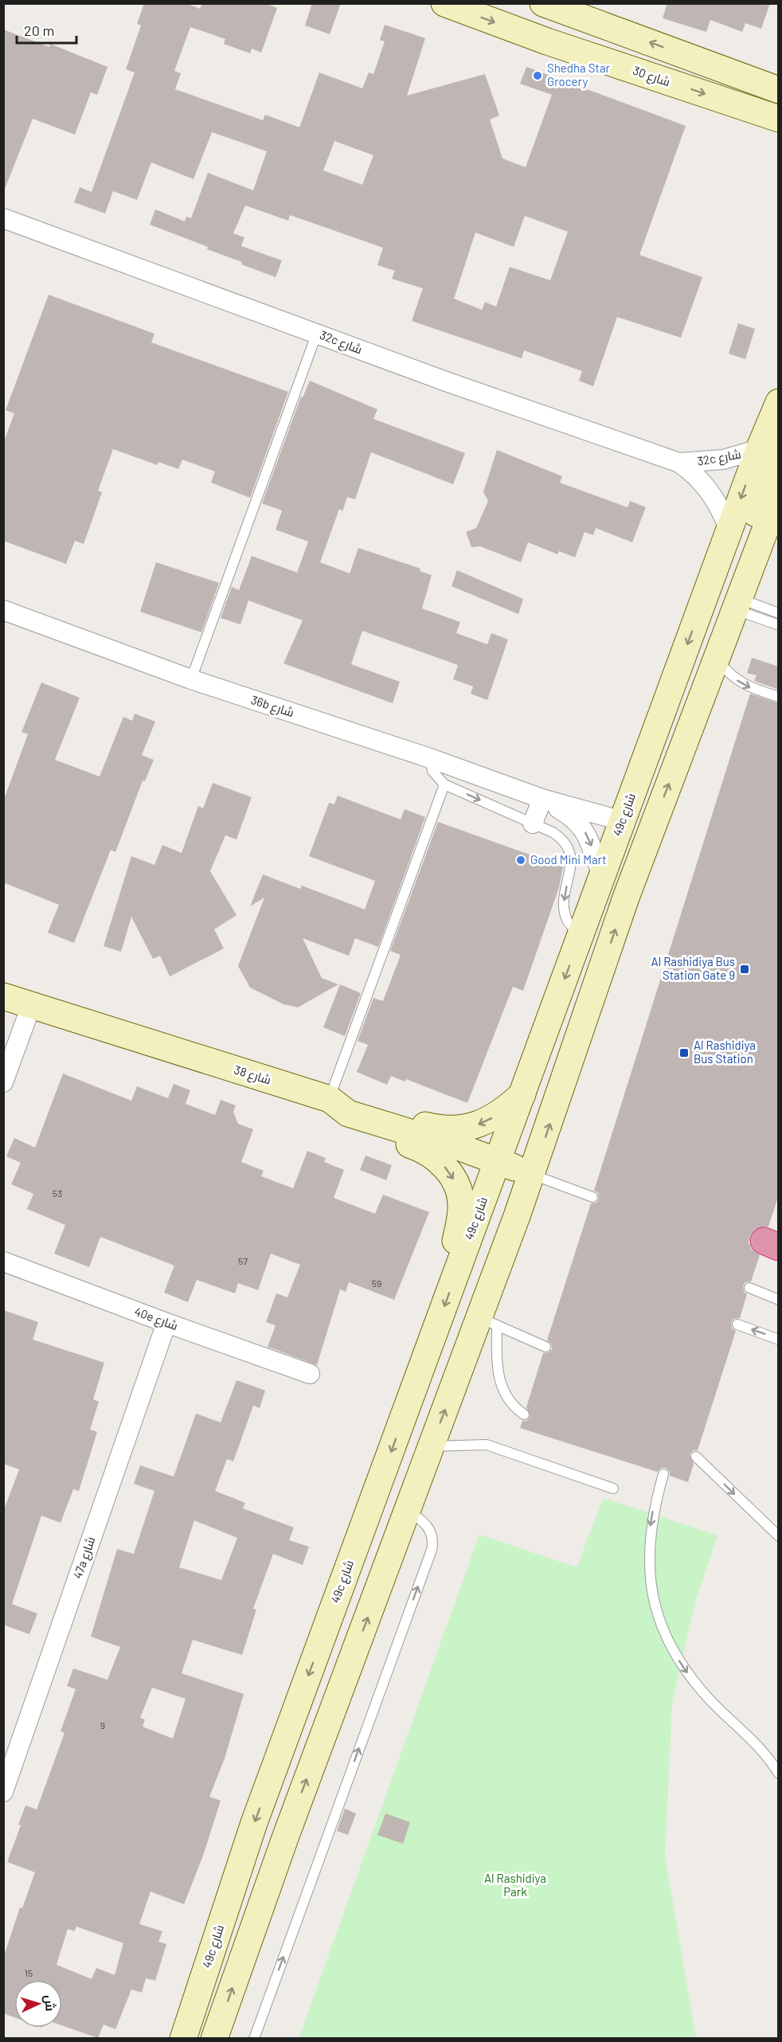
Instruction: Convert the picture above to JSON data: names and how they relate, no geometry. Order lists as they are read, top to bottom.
{
  "streets": {
    "street": [
      "شارع 30",
      "32c شارع",
      "36b شارع",
      "49c شارع",
      "شارع 38",
      "40e شارع",
      "47a شارع"
    ]
  },
  "crossings": [
    ["32c شارع", "49c شارع"],
    ["36b شارع", "49c شارع"],
    ["49c شارع", "شارع 38"],
    ["40e شارع", "47a شارع"]
  ],
  "parks": ["Al Rashidiya Park"],
  "places": {
    "other": ["Shedha Star Grocery", "Good Mini Mart"],
    "transit": ["Al Rashidiya Bus Station Gate 9", "Al Rashidiya Bus Station"]
  },
  "house_numbers": [
    "53",
    "57",
    "59",
    "9",
    "15"
  ],
  "scale_bar": "20 m",
  "north": "right"
}
